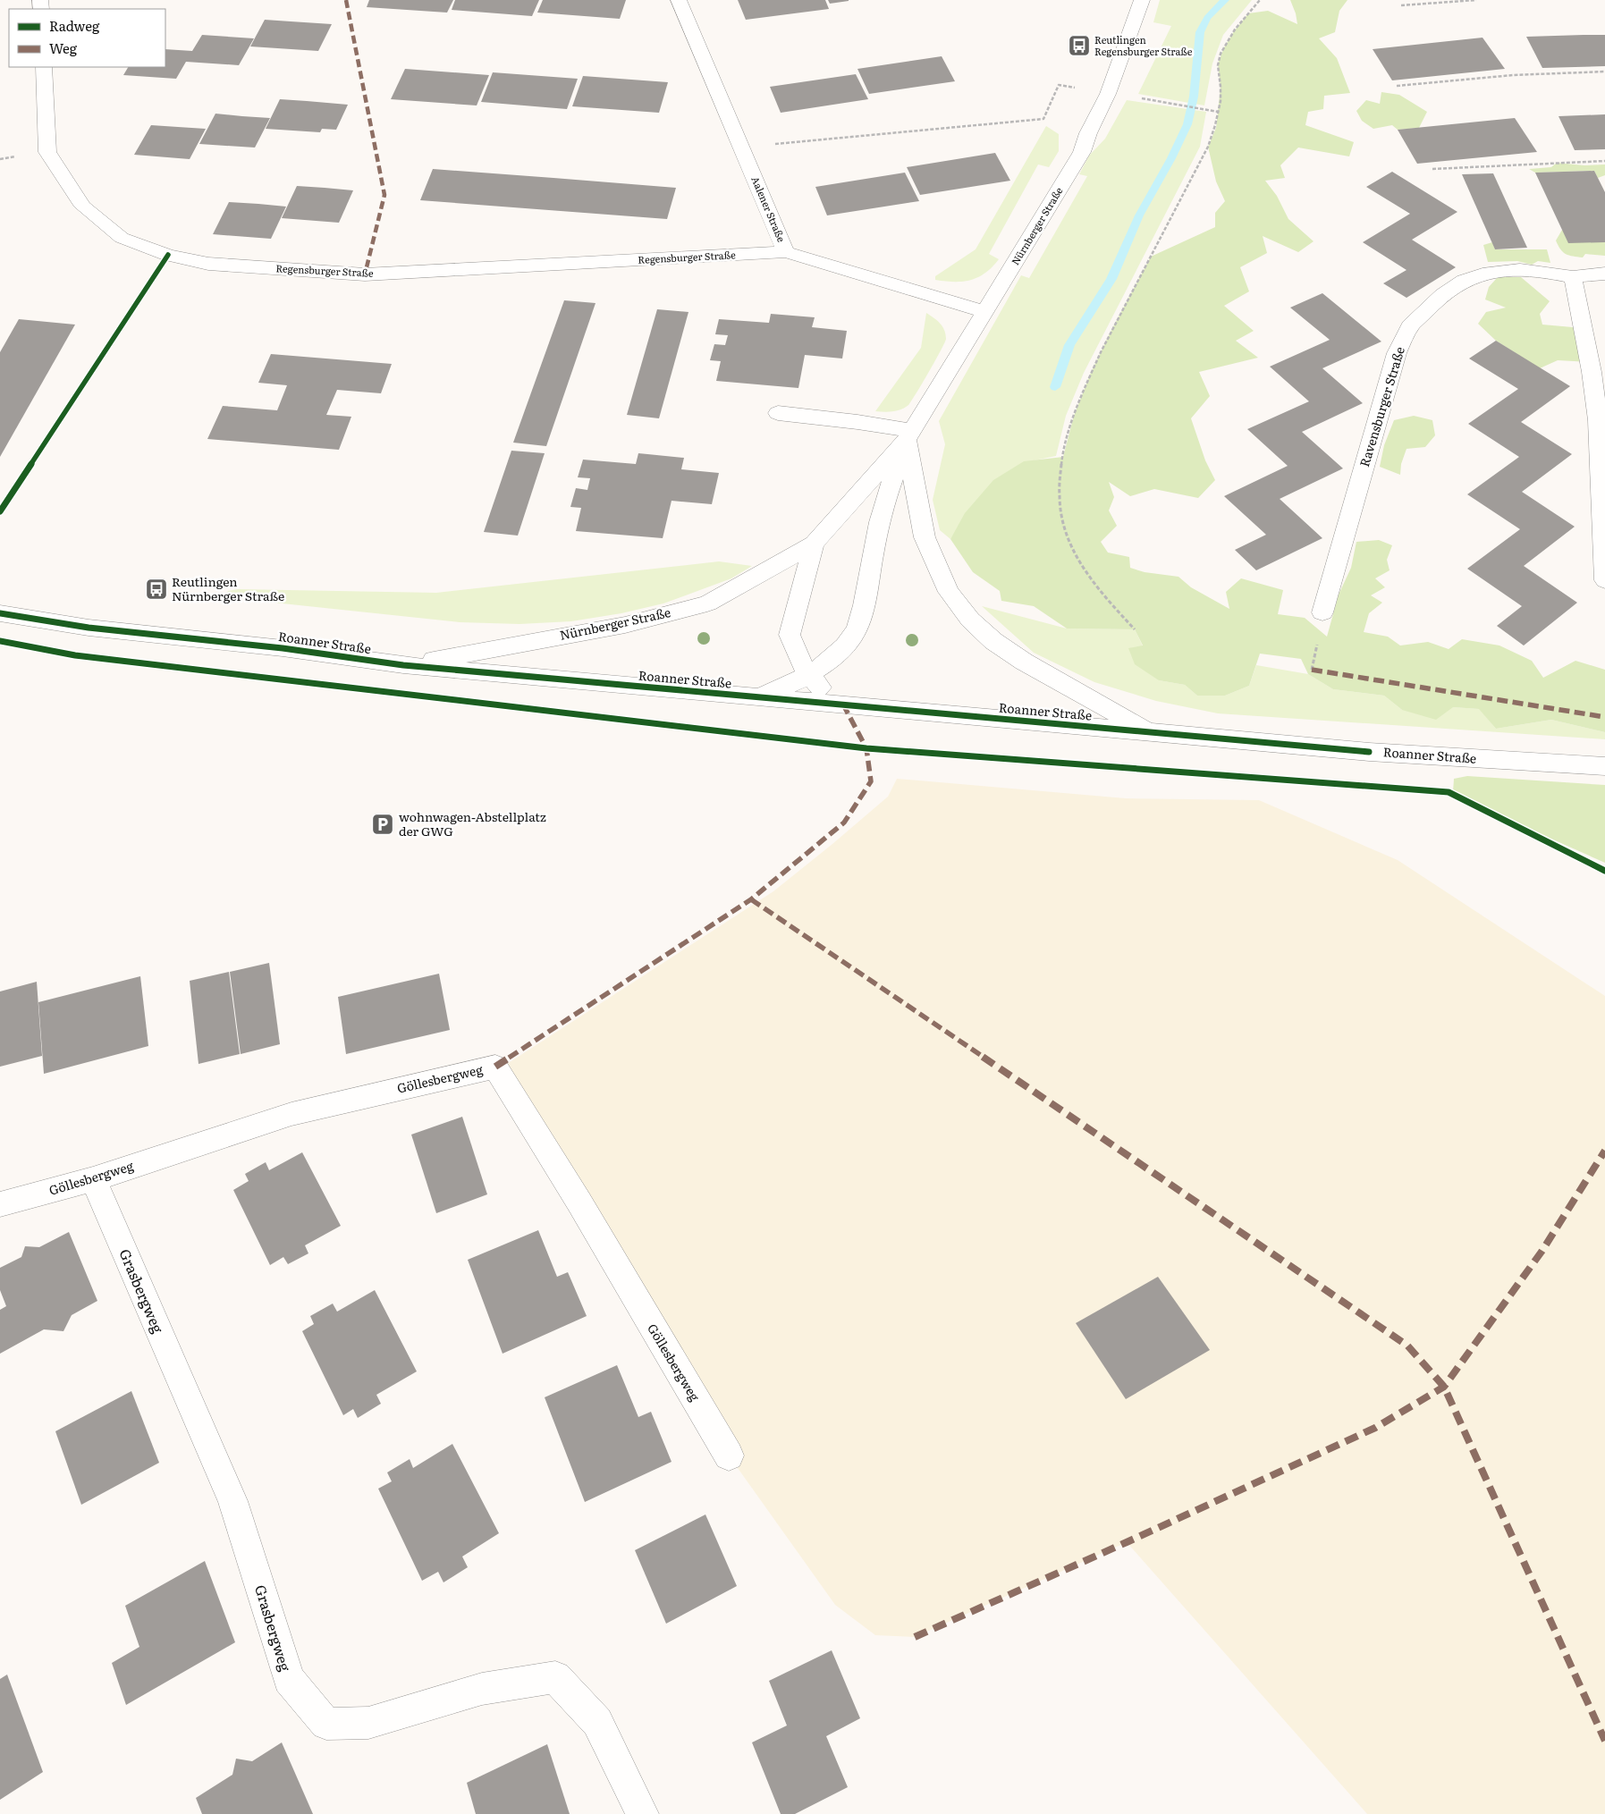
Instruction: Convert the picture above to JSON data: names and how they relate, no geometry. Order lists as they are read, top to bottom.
{
  "streets": {
    "street": [
      "Aalener Straße",
      "Nürnberger Straße",
      "Regensburger Straße",
      "Ravensburger Straße",
      "Roanner Straße",
      "Göllesbergweg",
      "Grasbergweg"
    ]
  },
  "crossings": [
    ["Aalener Straße", "Nürnberger Straße"],
    ["Aalener Straße", "Regensburger Straße"],
    ["Nürnberger Straße", "Roanner Straße"],
    ["Göllesbergweg", "Grasbergweg"]
  ],
  "places": {
    "bus stop": ["Reutlingen Regensburger Straße", "Reutlingen Nürnberger Straße"],
    "parking": ["wohnwagen-Abstellplatz der GWG"]
  },
  "legend": ["Radweg", "Weg"]
}
